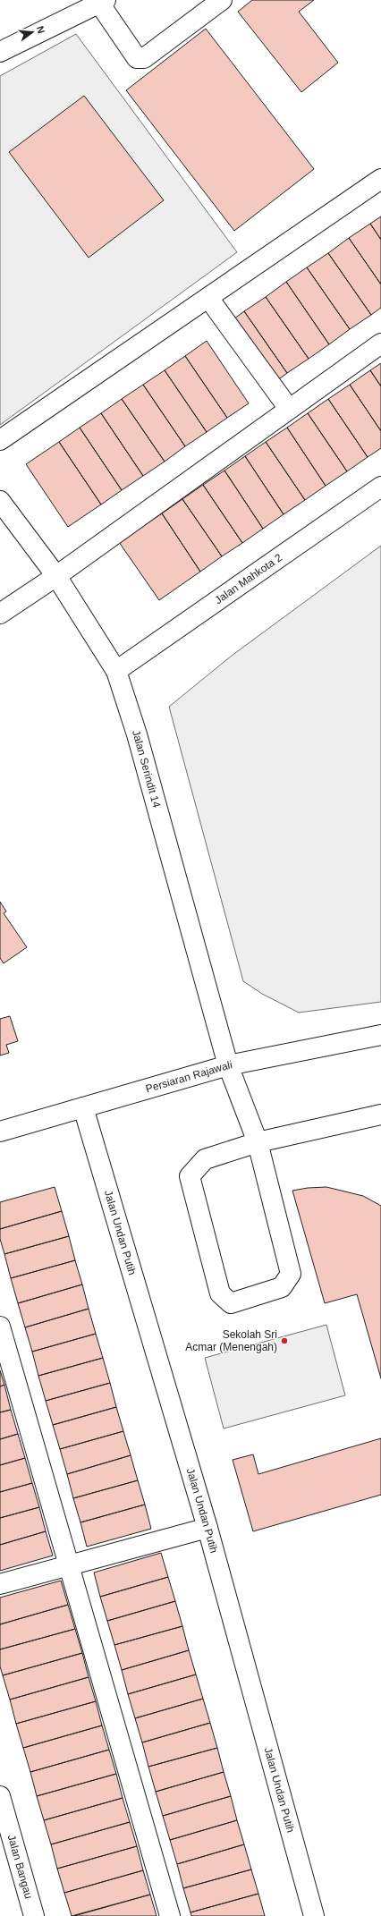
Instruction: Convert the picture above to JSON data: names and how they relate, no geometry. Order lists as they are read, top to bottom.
{
  "streets": {
    "street": [
      "Jalan Mahkota 2",
      "Jalan Serindit 14",
      "Persiaran Rajawali",
      "Jalan Undan Putih",
      "Jalan Bangau"
    ]
  },
  "crossings": [
    ["Jalan Mahkota 2", "Jalan Serindit 14"],
    ["Jalan Serindit 14", "Persiaran Rajawali"],
    ["Persiaran Rajawali", "Jalan Undan Putih"]
  ],
  "places": ["Sekolah Sri Acmar (Menengah)"],
  "north": "right"
}
